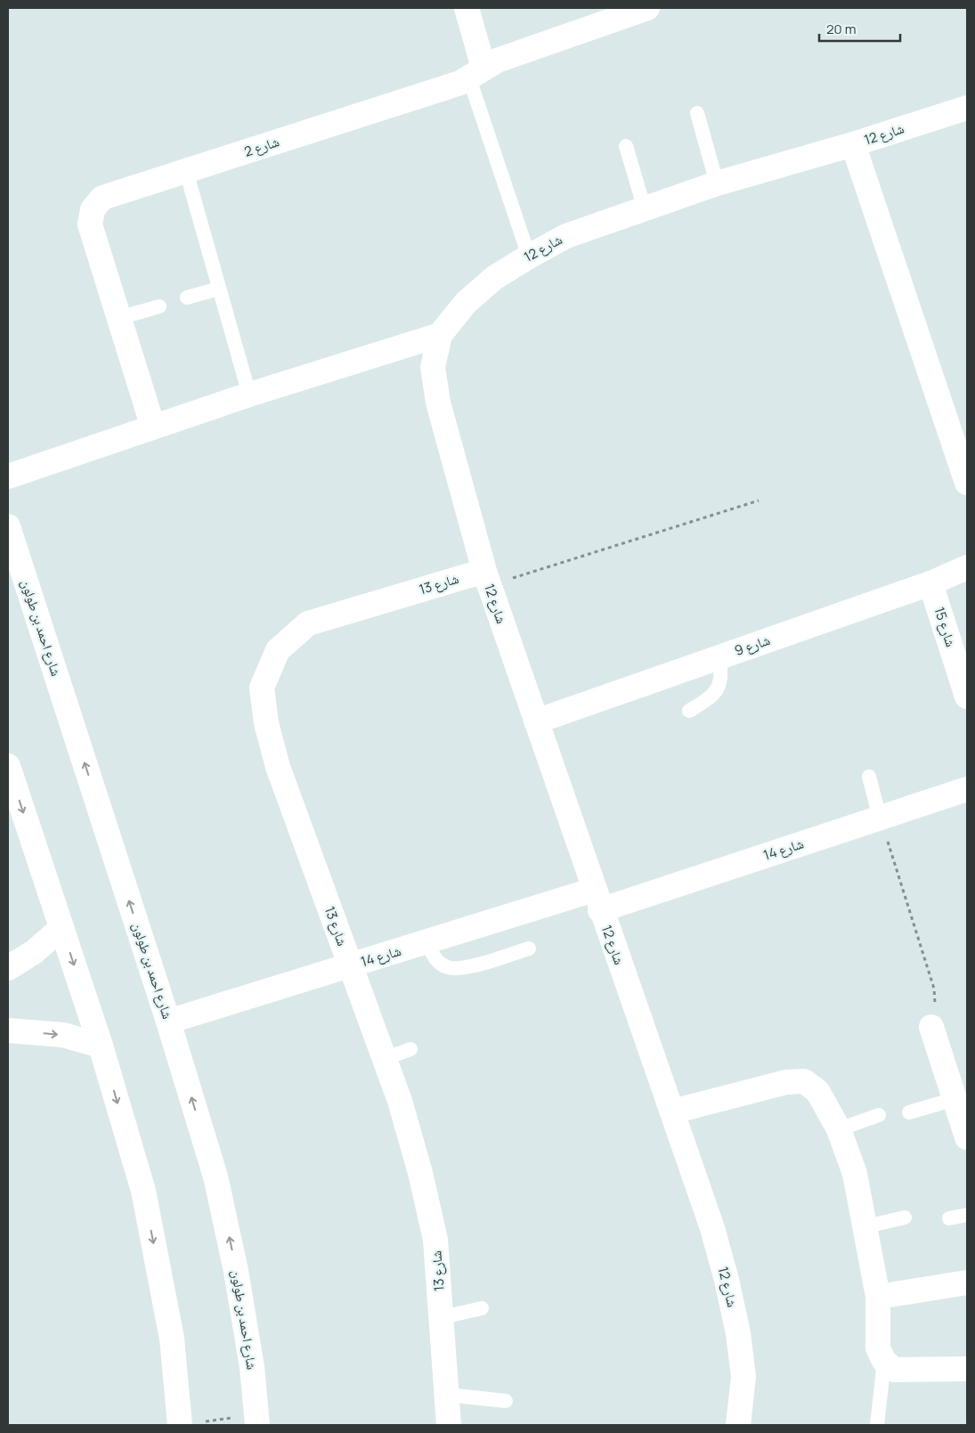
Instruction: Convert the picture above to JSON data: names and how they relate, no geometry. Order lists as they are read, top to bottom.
{
  "streets": {
    "street": [
      "شارع 12",
      "شارع 2",
      "شارع 13",
      "شارع 15",
      "شارع احمد بن طولون",
      "شارع 9",
      "شارع 14"
    ]
  },
  "crossings": [
    ["شارع 12", "شارع 13"],
    ["شارع 12", "شارع 9"],
    ["شارع 12", "شارع 14"],
    ["شارع 13", "شارع 14"],
    ["شارع 15", "شارع 9"],
    ["شارع احمد بن طولون", "شارع 14"]
  ],
  "scale_bar": "20 m"
}
